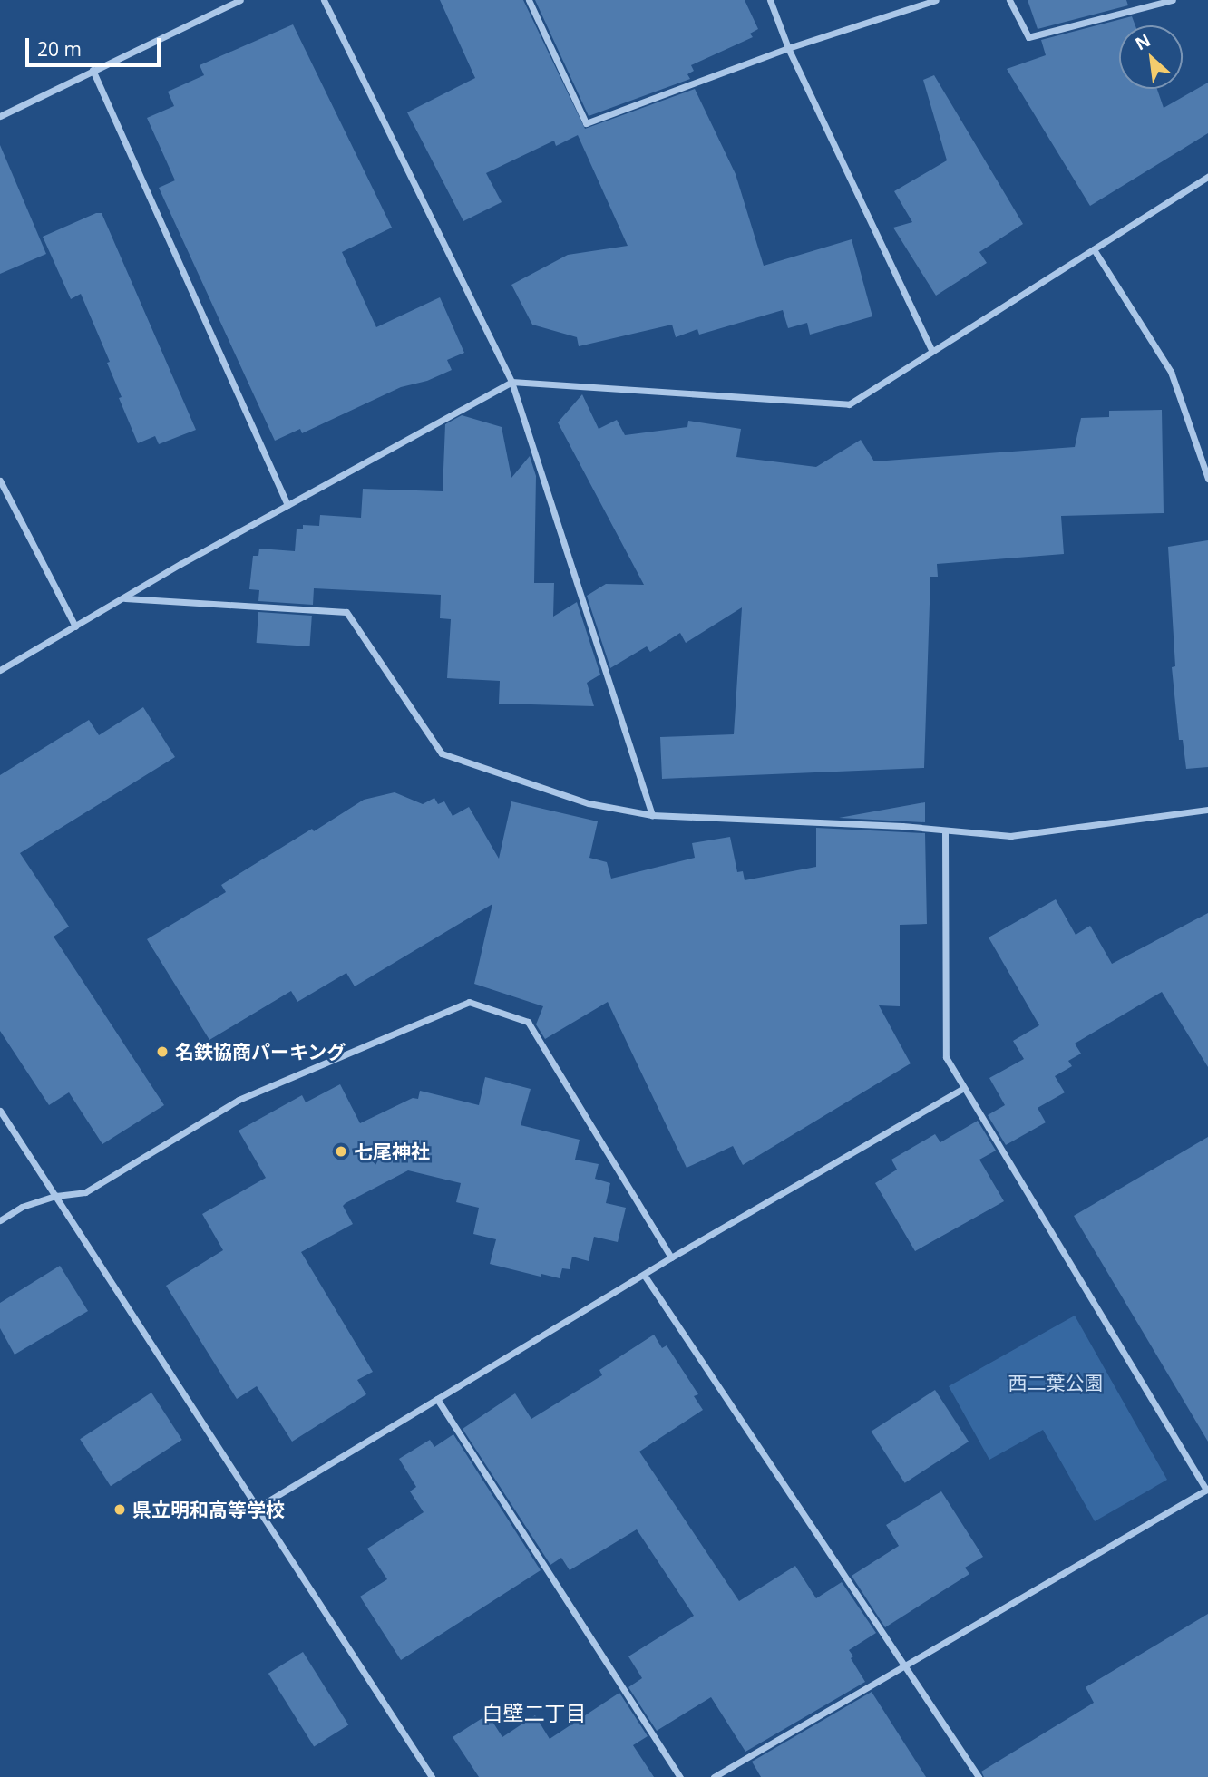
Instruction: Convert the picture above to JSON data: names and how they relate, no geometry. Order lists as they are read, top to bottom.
{
  "districts": ["白壁二丁目"],
  "parks": ["西二葉公園"],
  "places": ["名鉄協商パーキング", "七尾神社", "県立明和高等学校"],
  "scale_bar": "20 m",
  "north": "top left"
}
